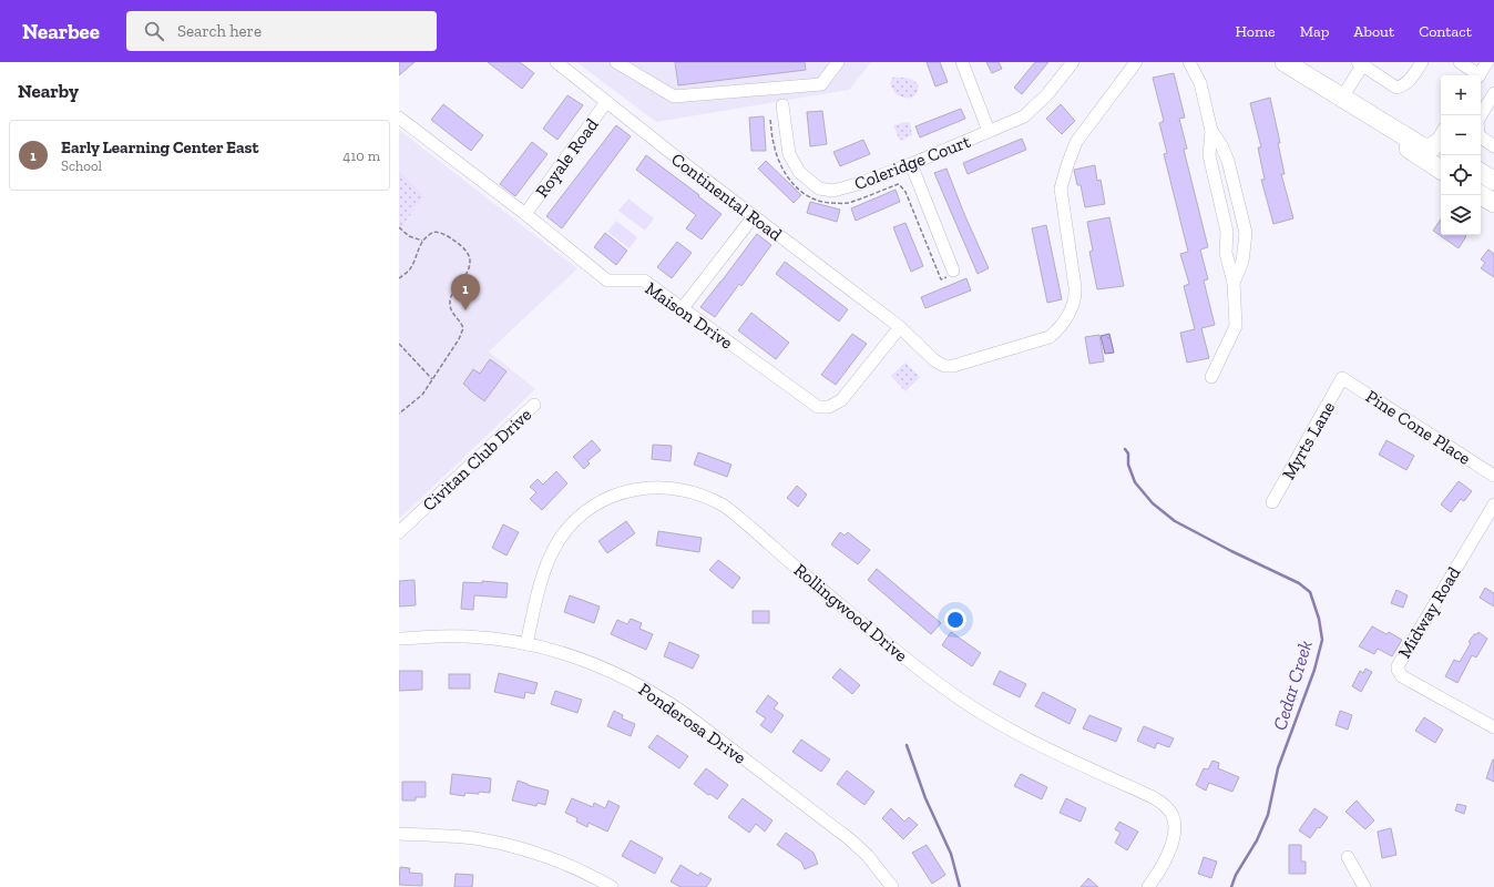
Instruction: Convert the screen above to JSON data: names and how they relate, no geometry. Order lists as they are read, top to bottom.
{
  "streets": {
    "street": [
      "Royale Road",
      "Coleridge Court",
      "Continental Road",
      "Maison Drive",
      "Pine Cone Place",
      "Myrts Lane",
      "Civitan Club Drive",
      "Rollingwood Drive",
      "Midway Road",
      "Ponderosa Drive"
    ]
  },
  "crossings": [
    ["Royale Road", "Continental Road"],
    ["Royale Road", "Maison Drive"],
    ["Continental Road", "Maison Drive"],
    ["Pine Cone Place", "Myrts Lane"],
    ["Rollingwood Drive", "Ponderosa Drive"]
  ],
  "water": ["Cedar Creek"],
  "page": {
    "header": "Nearbee",
    "search": "Search here",
    "nav": [
      "Home",
      "Map",
      "About",
      "Contact"
    ],
    "heading": "Nearby",
    "map_buttons": ["+", "−"],
    "list": [
      {
        "mark": "1",
        "name": "Early Learning Center East",
        "note": "School",
        "value": "410 m"
      }
    ],
    "pins": "1"
  }
}
